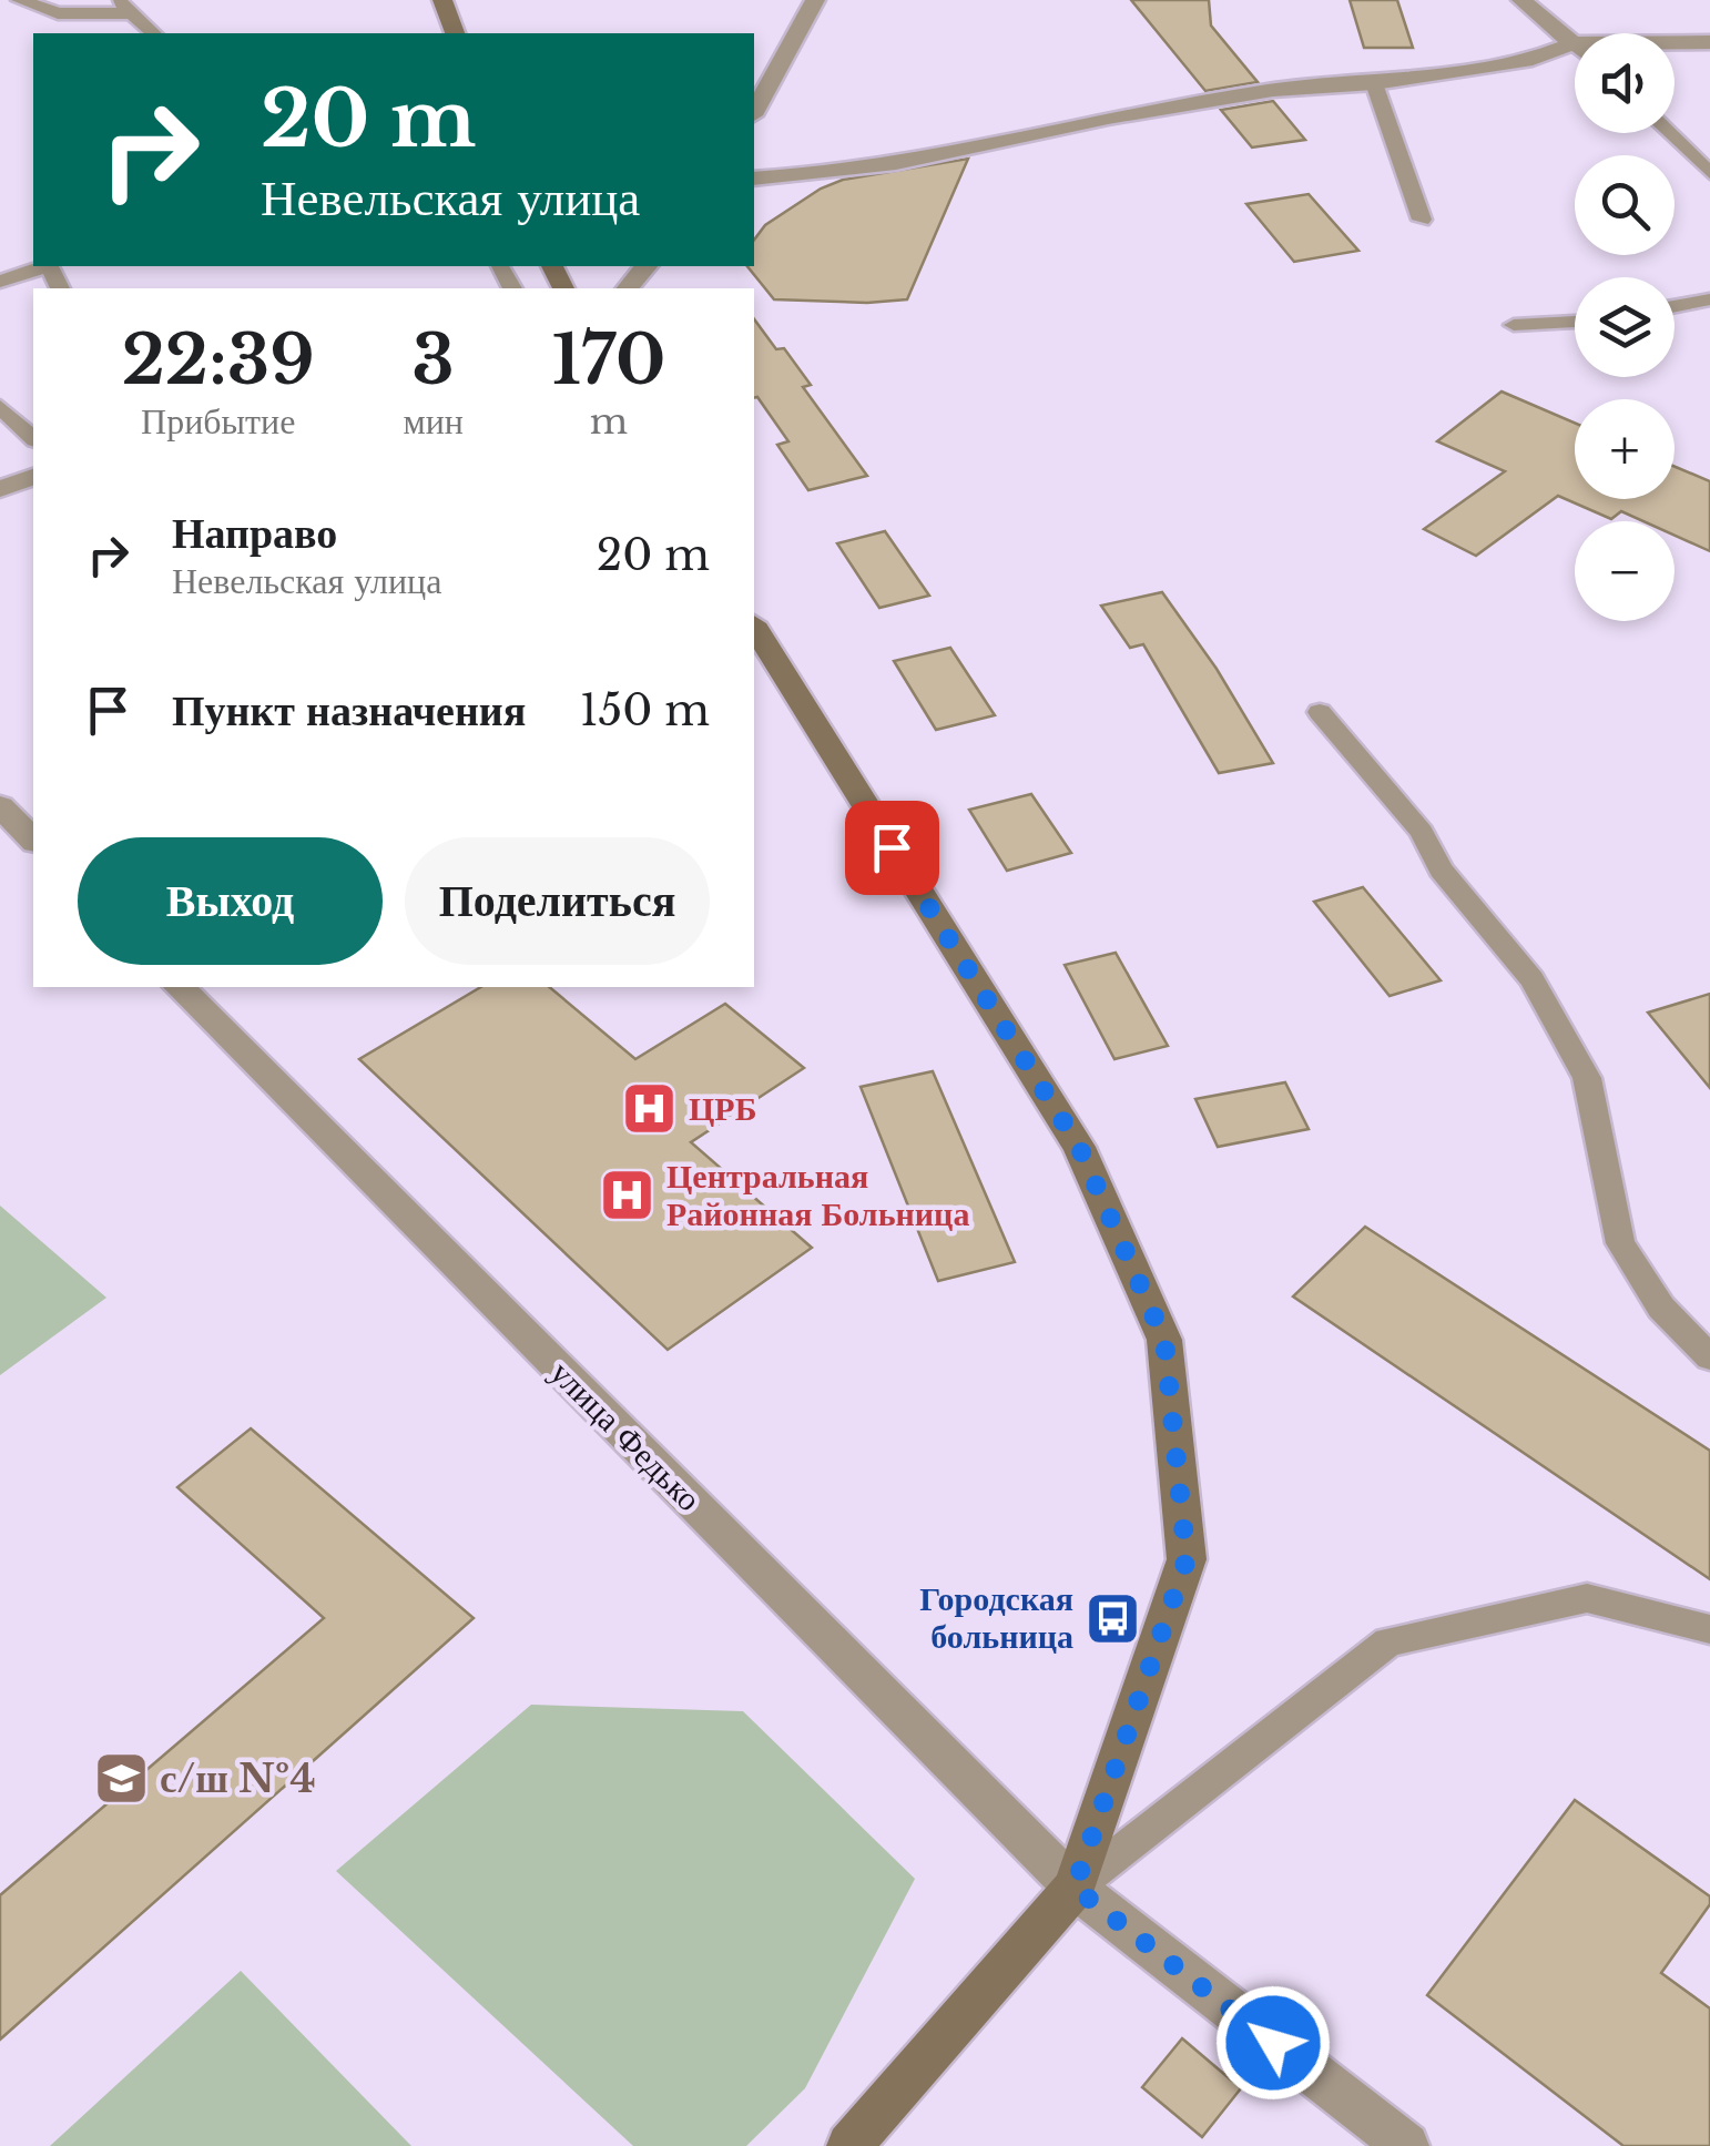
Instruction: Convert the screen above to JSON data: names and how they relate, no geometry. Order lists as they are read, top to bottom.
{
  "streets": {
    "street": ["улица Федько"]
  },
  "places": {
    "hospital": ["ЦРБ", "Центральная Районная Больница"],
    "bus stop": ["Городская больница"],
    "school or university": ["с/ш №4"]
  },
  "page": {
    "map_buttons": ["+", "−"],
    "turn": ["20 m", "Невельская улица"],
    "eta": [
      "22:39",
      "Прибытие",
      "3",
      "мин",
      "170",
      "m"
    ],
    "list": [
      {
        "name": "Направо",
        "note": "Невельская улица",
        "value": "20 m"
      },
      {
        "name": "Пункт назначения",
        "value": "150 m"
      }
    ],
    "buttons": ["Выход", "Поделиться"]
  }
}
